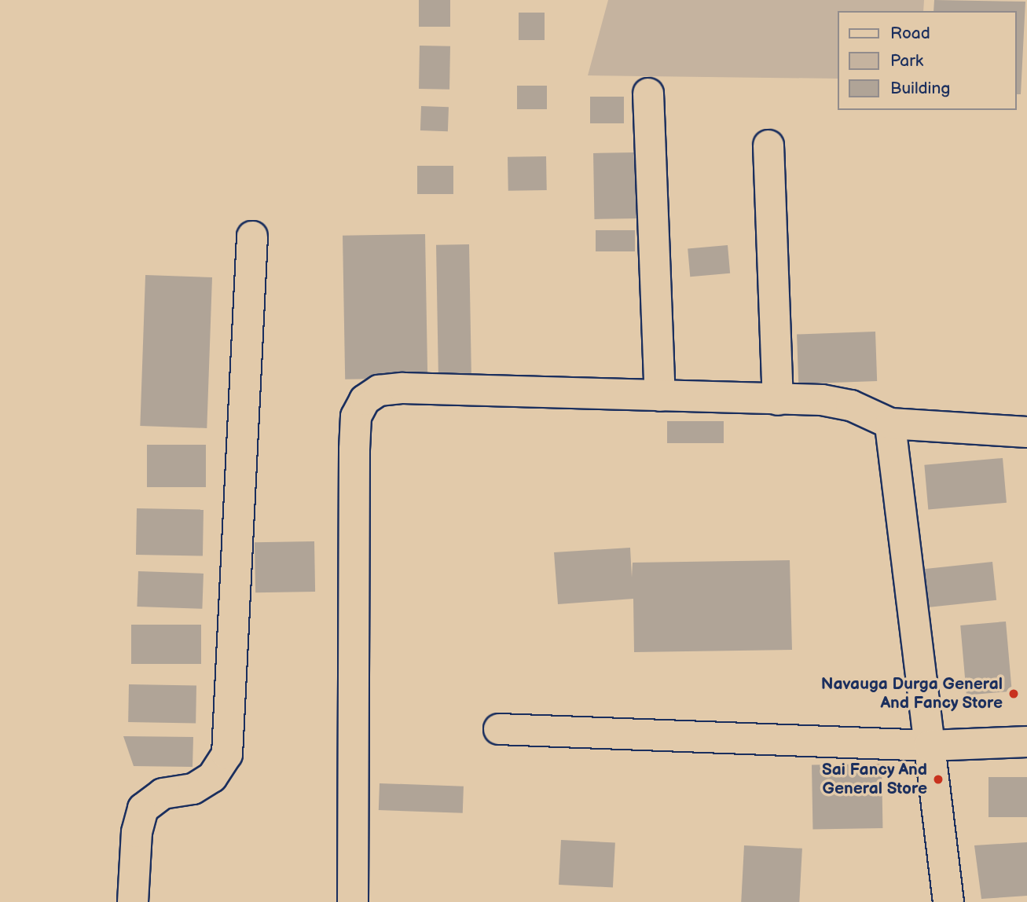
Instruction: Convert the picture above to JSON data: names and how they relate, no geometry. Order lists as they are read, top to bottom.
{
  "places": ["Navauga Durga General And Fancy Store", "Sai Fancy And General Store"],
  "legend": ["Road", "Park", "Building"]
}
